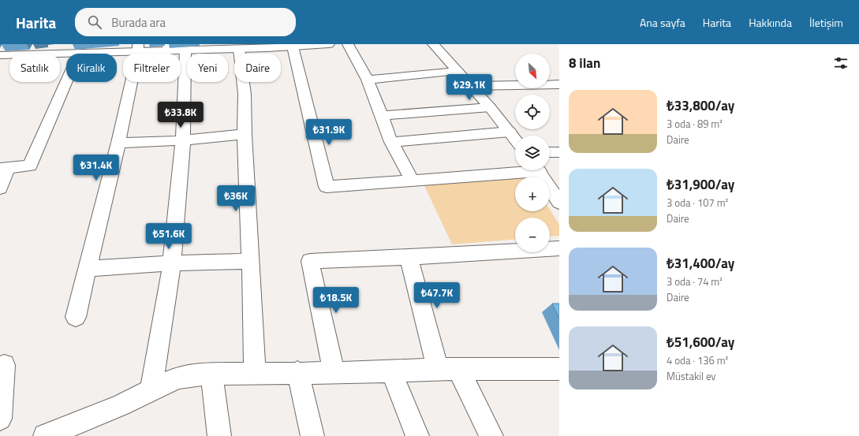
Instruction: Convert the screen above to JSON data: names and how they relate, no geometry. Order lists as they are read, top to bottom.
{
  "north": "bottom right",
  "page": {
    "header": "Harita",
    "search": "Burada ara",
    "nav": [
      "Ana sayfa",
      "Harita",
      "Hakkında",
      "İletişim"
    ],
    "heading": "8 ilan",
    "map_buttons": ["+", "−"],
    "chip": [
      "Satılık",
      "Kiralık",
      "Filtreler",
      "Yeni",
      "Daire"
    ],
    "price": [
      "₺29.1K",
      "₺33.8K",
      "₺31.9K",
      "₺31.4K",
      "₺36K",
      "₺51.6K",
      "₺47.7K",
      "₺18.5K"
    ],
    "list": [
      {
        "name": "₺33,800/ay",
        "note": "3 oda · 89 m² · Daire"
      },
      {
        "name": "₺31,900/ay",
        "note": "3 oda · 107 m² · Daire"
      },
      {
        "name": "₺31,400/ay",
        "note": "3 oda · 74 m² · Daire"
      },
      {
        "name": "₺51,600/ay",
        "note": "4 oda · 136 m² · Müstakil ev"
      }
    ]
  }
}
